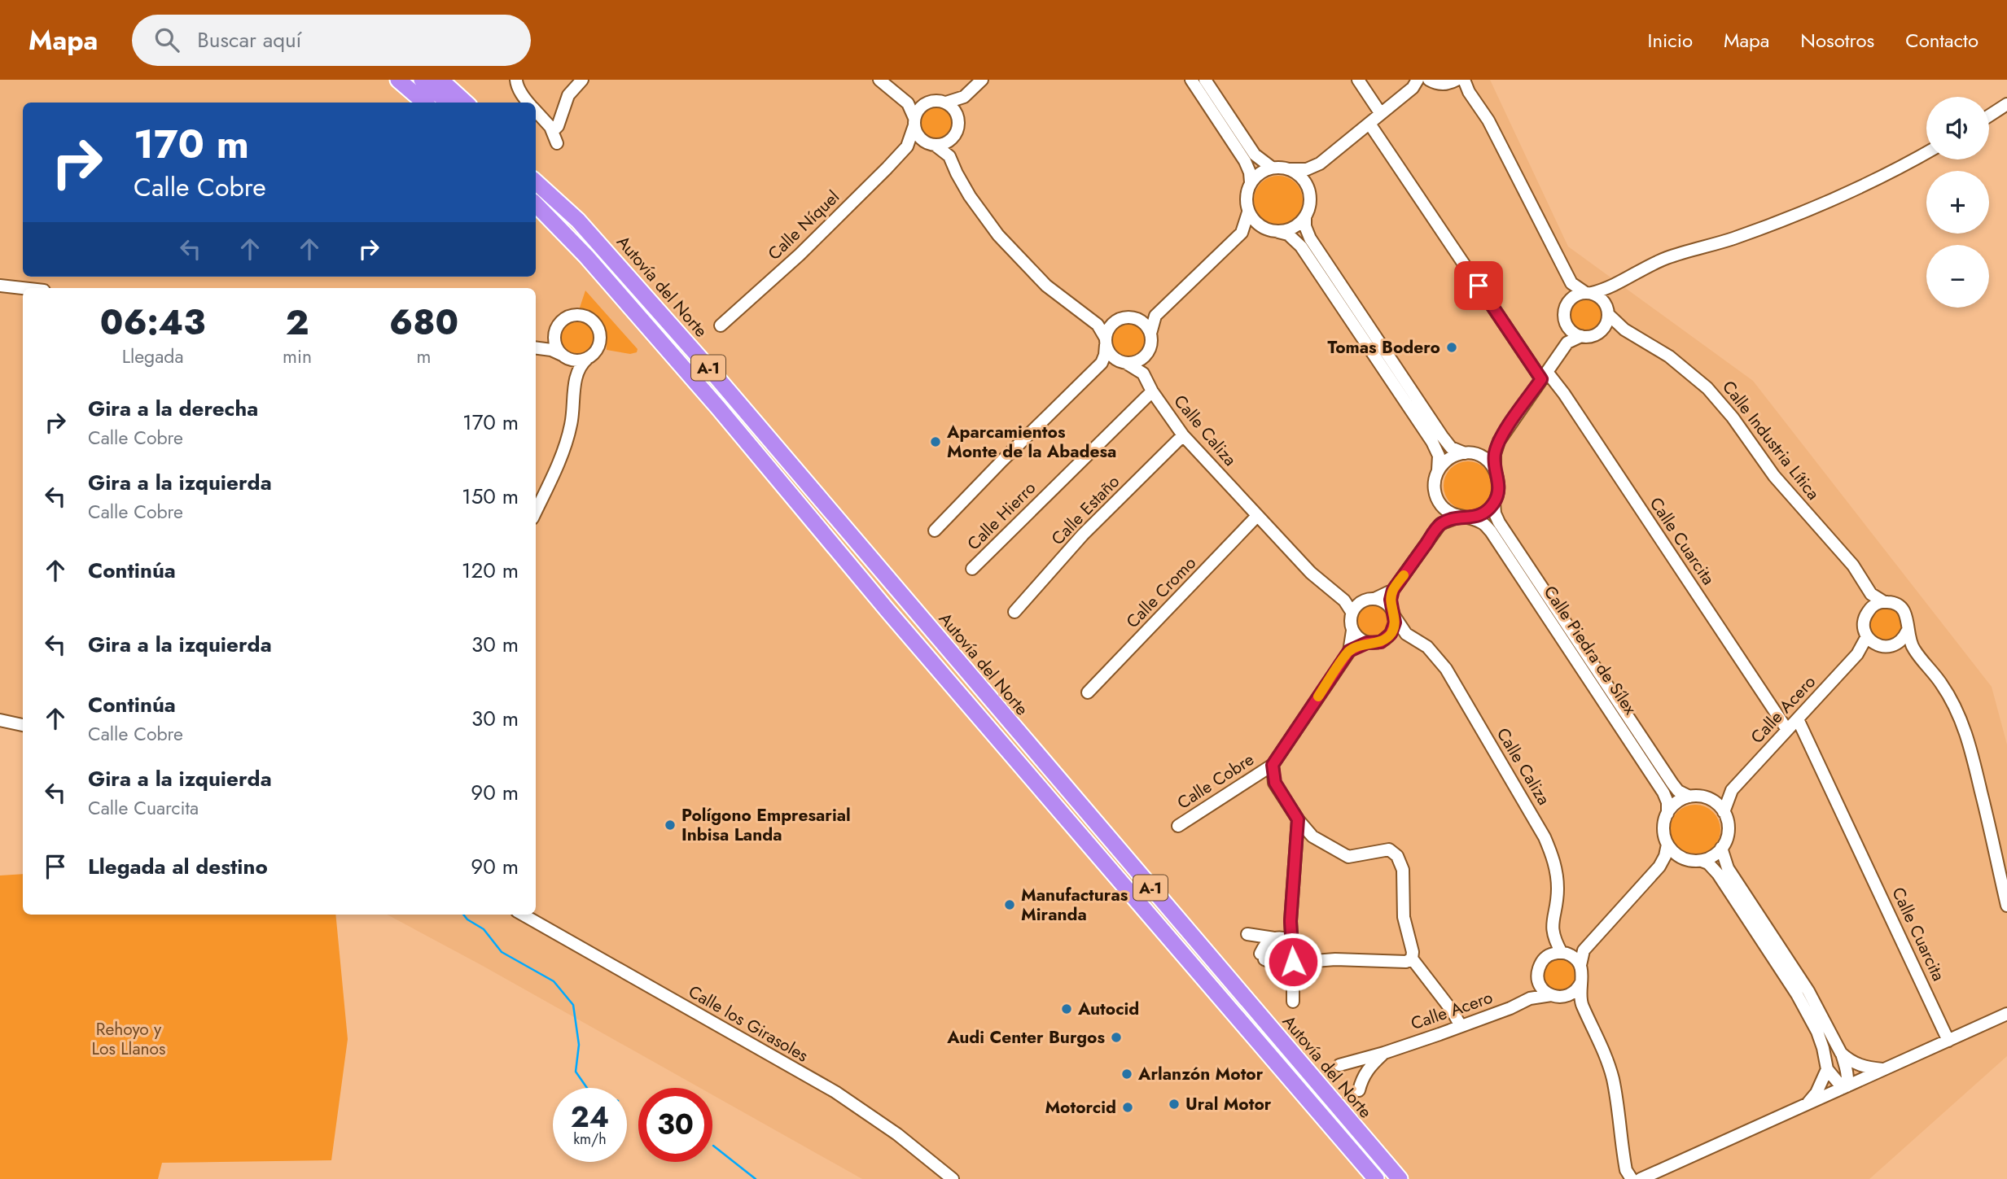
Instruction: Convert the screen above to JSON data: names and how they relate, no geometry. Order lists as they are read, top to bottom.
{
  "streets": {
    "highway": ["Autovía del Norte", "A-1"],
    "street": [
      "Calle Níquel",
      "Calle Caliza",
      "Calle Industria Lítica",
      "Calle Estaño",
      "Calle Hierro",
      "Calle Cuarcita",
      "Calle Cromo",
      "Calle Piedra de Sílex",
      "Calle Acero",
      "Calle Cobre",
      "Calle los Girasoles"
    ]
  },
  "crossings": [
    ["Calle Caliza", "Calle Estaño"],
    ["Calle Caliza", "Calle Hierro"],
    ["Calle Caliza", "Calle Cromo"],
    ["Calle Caliza", "Calle Acero"],
    ["Calle Caliza", "Calle Cobre"],
    ["Calle Industria Lítica", "Calle Acero"],
    ["Calle Cuarcita", "Calle Acero"],
    ["Calle Piedra de Sílex", "Calle Acero"]
  ],
  "parks": ["Rehoyo y Los Llanos"],
  "places": [
    "Tomas Bodero",
    "Aparcamientos Monte de la Abadesa",
    "Polígono Empresarial Inbisa Landa",
    "Manufacturas Miranda",
    "Autocid",
    "Audi Center Burgos",
    "Arlanzón Motor",
    "Ural Motor",
    "Motorcid"
  ],
  "page": {
    "header": "Mapa",
    "search": "Buscar aquí",
    "nav": [
      "Inicio",
      "Mapa",
      "Nosotros",
      "Contacto"
    ],
    "map_buttons": ["+", "−"],
    "turn": ["170 m", "Calle Cobre"],
    "eta": [
      "06:43",
      "Llegada",
      "2",
      "min",
      "680",
      "m"
    ],
    "list": [
      {
        "name": "Gira a la derecha",
        "note": "Calle Cobre",
        "value": "170 m"
      },
      {
        "name": "Gira a la izquierda",
        "note": "Calle Cobre",
        "value": "150 m"
      },
      {
        "name": "Continúa",
        "value": "120 m"
      },
      {
        "name": "Gira a la izquierda",
        "value": "30 m"
      },
      {
        "name": "Continúa",
        "note": "Calle Cobre",
        "value": "30 m"
      },
      {
        "name": "Gira a la izquierda",
        "note": "Calle Cuarcita",
        "value": "90 m"
      },
      {
        "name": "Llegada al destino",
        "value": "90 m"
      }
    ],
    "speed": "24 km/h",
    "limit": "30"
  }
}
